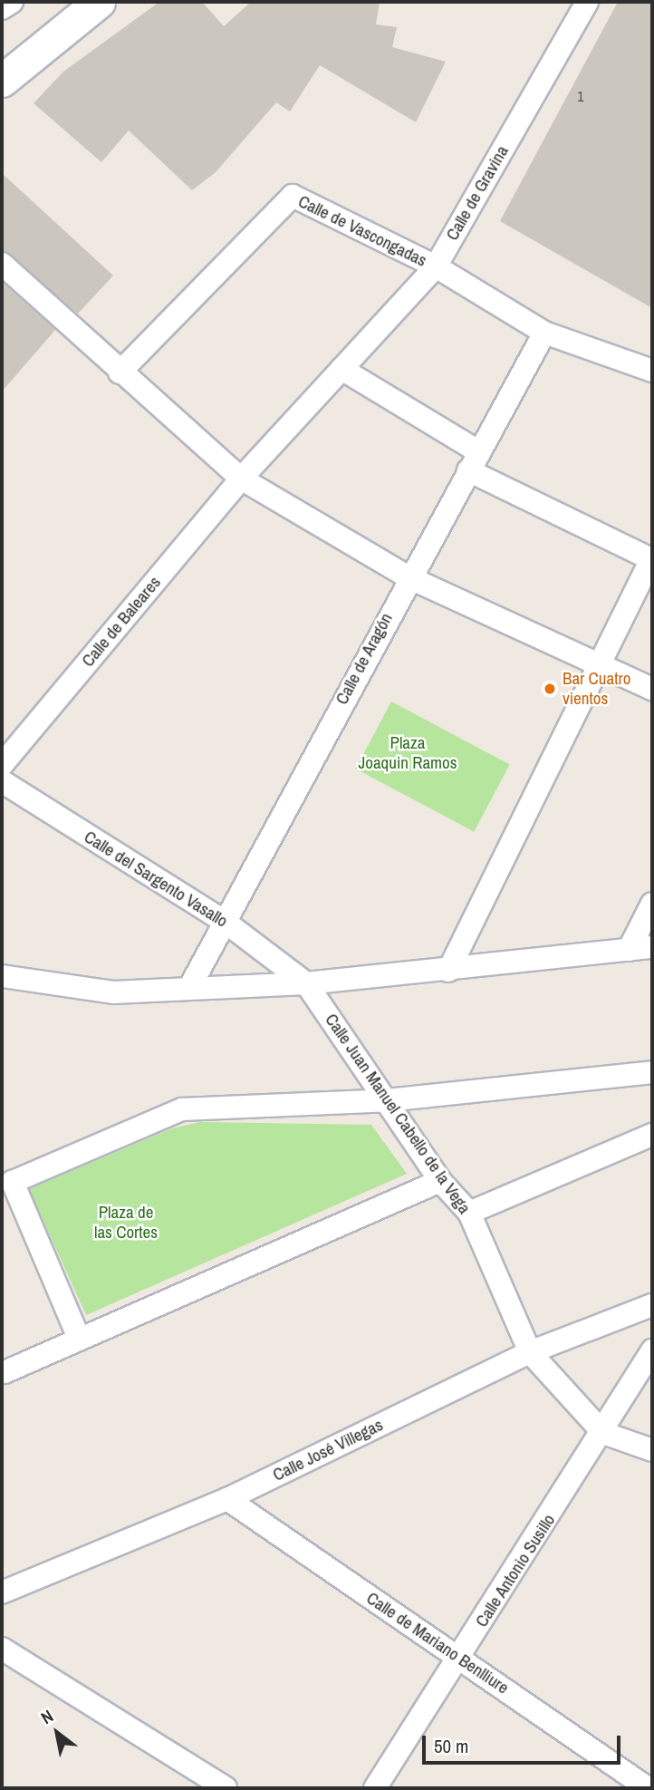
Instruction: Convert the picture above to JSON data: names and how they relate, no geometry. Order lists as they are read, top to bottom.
{
  "streets": {
    "street": [
      "Calle de Gravina",
      "Calle de Vascongadas",
      "Calle de Baleares",
      "Calle de Aragón",
      "Calle del Sargento Vasallo",
      "Calle Juan Manuel Cabello de la Vega",
      "Calle José Villegas",
      "Calle Antonio Susillo",
      "Calle de Mariano Benlliure"
    ]
  },
  "crossings": [
    ["Calle de Gravina", "Calle de Vascongadas"],
    ["Calle de Gravina", "Calle de Baleares"],
    ["Calle de Vascongadas", "Calle de Aragón"],
    ["Calle de Aragón", "Calle del Sargento Vasallo"],
    ["Calle del Sargento Vasallo", "Calle Juan Manuel Cabello de la Vega"],
    ["Calle Juan Manuel Cabello de la Vega", "Calle José Villegas"],
    ["Calle Juan Manuel Cabello de la Vega", "Calle Antonio Susillo"],
    ["Calle José Villegas", "Calle de Mariano Benlliure"],
    ["Calle Antonio Susillo", "Calle de Mariano Benlliure"]
  ],
  "parks": ["Plaza Joaquin Ramos", "Plaza de las Cortes"],
  "places": ["Bar Cuatro vientos"],
  "house_numbers": ["1"],
  "scale_bar": "50 m",
  "north": "top left"
}
